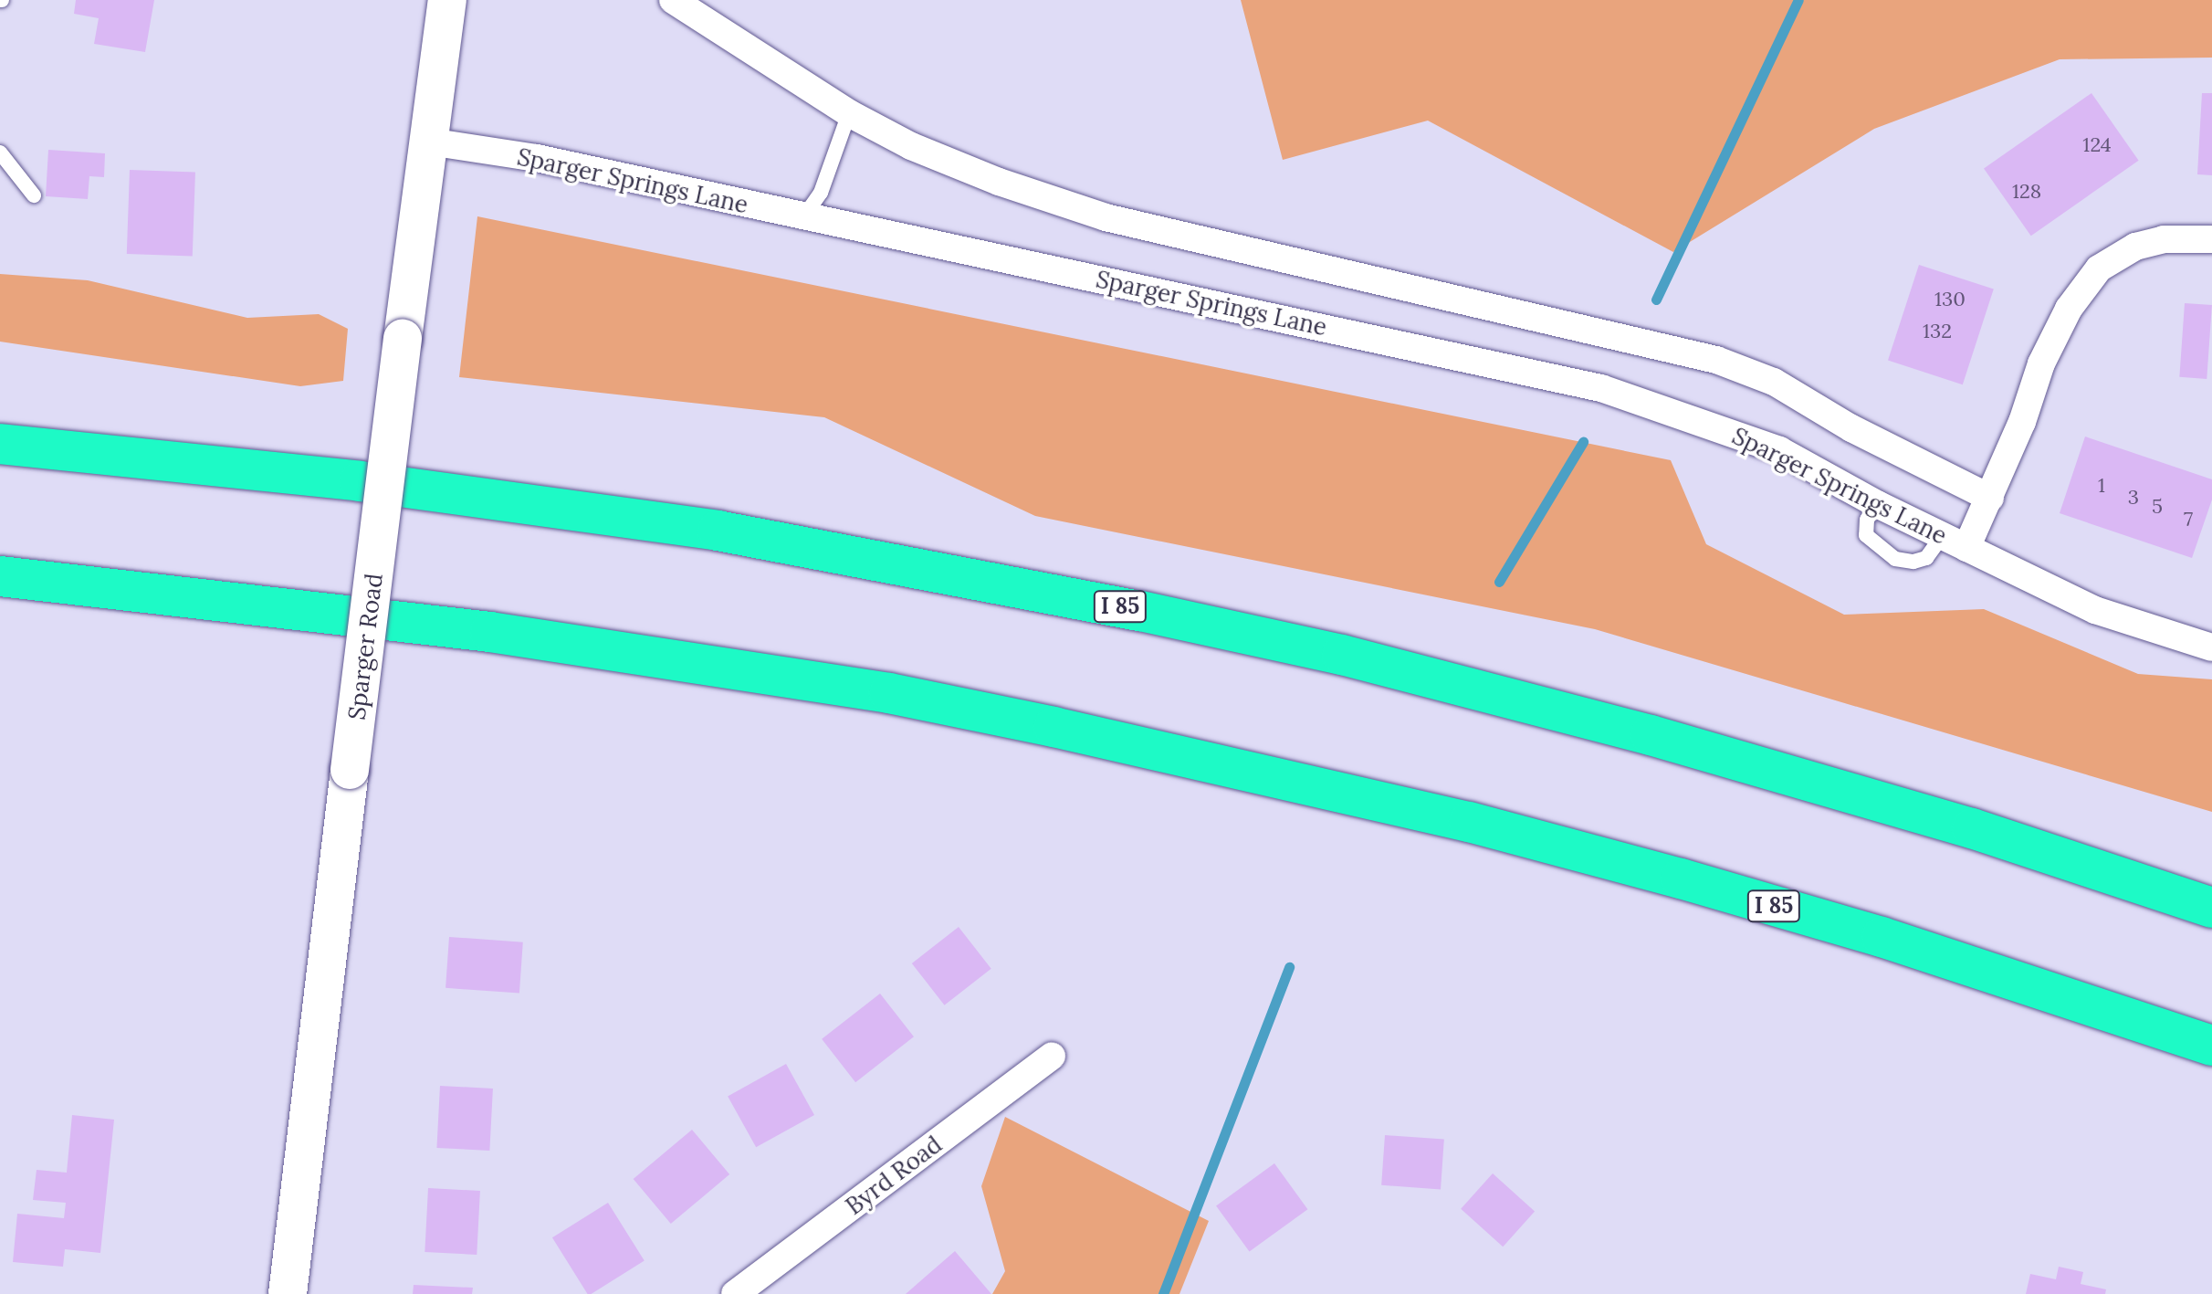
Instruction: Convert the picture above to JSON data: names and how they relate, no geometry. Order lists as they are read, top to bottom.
{
  "streets": {
    "highway": ["I 85"],
    "street": ["Sparger Springs Lane", "Sparger Road", "Byrd Road"]
  },
  "crossings": [
    ["Sparger Springs Lane", "Sparger Road"]
  ],
  "house_numbers": [
    "124",
    "128",
    "130",
    "132",
    "1",
    "3",
    "5",
    "7"
  ]
}
